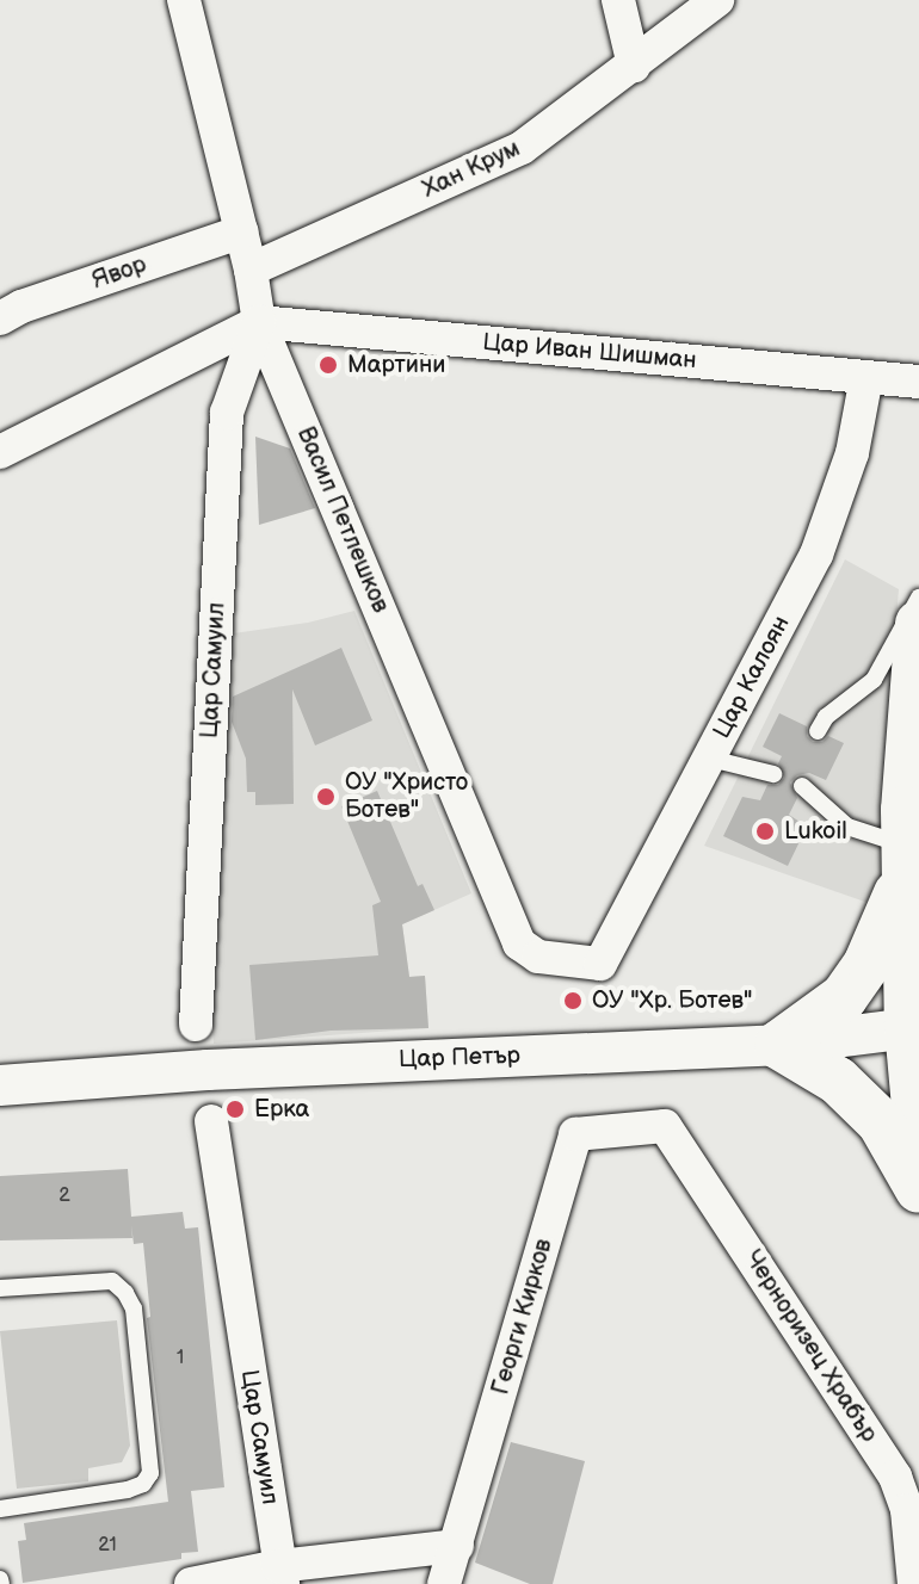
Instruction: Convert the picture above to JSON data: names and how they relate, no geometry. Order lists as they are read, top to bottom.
{
  "streets": {
    "street": [
      "Хан Крум",
      "Явор",
      "Цар Иван Шишман",
      "Васил Петлешков",
      "Цар Самуил",
      "Цар Калоян",
      "Цар Петър",
      "Георги Кирков",
      "Черноризец Храбър"
    ]
  },
  "crossings": [
    ["Хан Крум", "Васил Петлешков"],
    ["Явор", "Васил Петлешков"],
    ["Цар Иван Шишман", "Васил Петлешков"],
    ["Цар Иван Шишман", "Цар Самуил"],
    ["Цар Иван Шишман", "Цар Калоян"],
    ["Васил Петлешков", "Цар Самуил"],
    ["Васил Петлешков", "Цар Калоян"],
    ["Георги Кирков", "Черноризец Храбър"]
  ],
  "places": [
    "Мартини",
    "ОУ \"Христо Ботев\"",
    "Lukoil",
    "ОУ \"Хр. Ботев\"",
    "Ерка"
  ],
  "house_numbers": ["2", "1", "21"]
}
